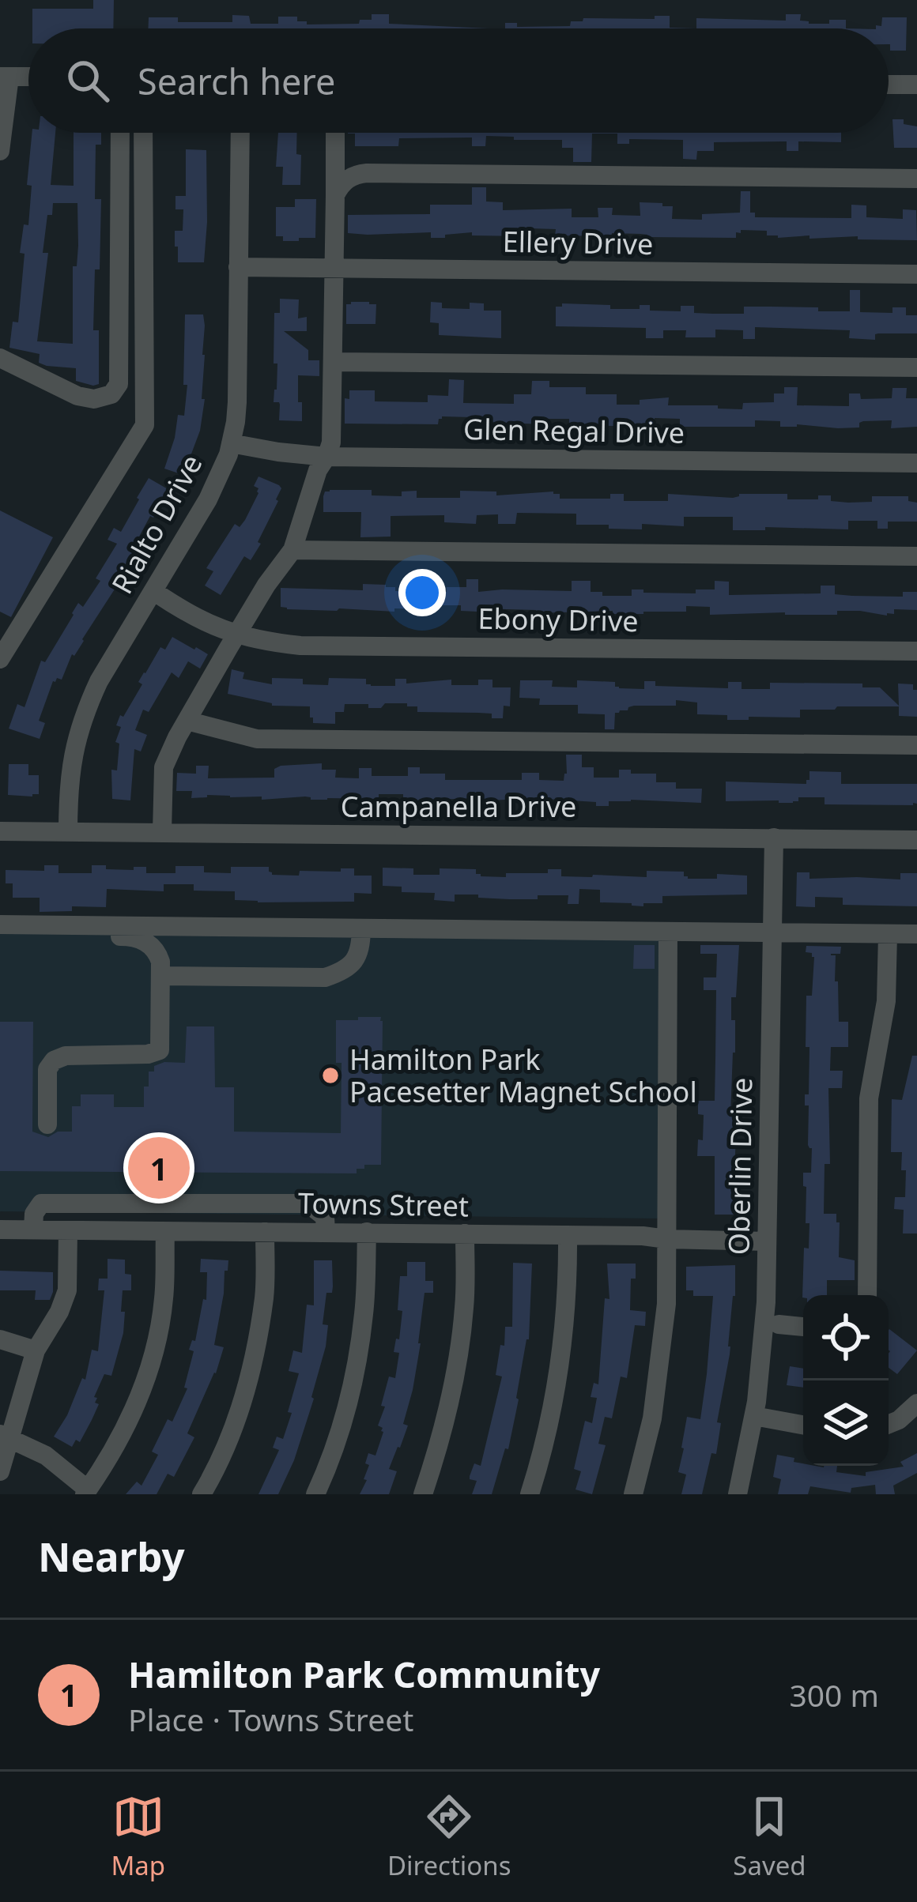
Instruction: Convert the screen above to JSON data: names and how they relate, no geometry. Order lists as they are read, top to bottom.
{
  "streets": {
    "street": [
      "Ellery Drive",
      "Glen Regal Drive",
      "Rialto Drive",
      "Ebony Drive",
      "Campanella Drive",
      "Oberlin Drive",
      "Towns Street"
    ]
  },
  "crossings": [
    ["Ellery Drive", "Rialto Drive"],
    ["Glen Regal Drive", "Rialto Drive"],
    ["Rialto Drive", "Ebony Drive"],
    ["Rialto Drive", "Campanella Drive"],
    ["Campanella Drive", "Oberlin Drive"],
    ["Oberlin Drive", "Towns Street"]
  ],
  "places": ["Hamilton Park Pacesetter Magnet School"],
  "page": {
    "search": "Search here",
    "pins": "1",
    "heading": "Nearby",
    "list": [
      {
        "mark": "1",
        "name": "Hamilton Park Community",
        "note": "Place · Towns Street",
        "value": "300 m"
      }
    ],
    "nav": ["Map", "Directions", "Saved"]
  }
}
